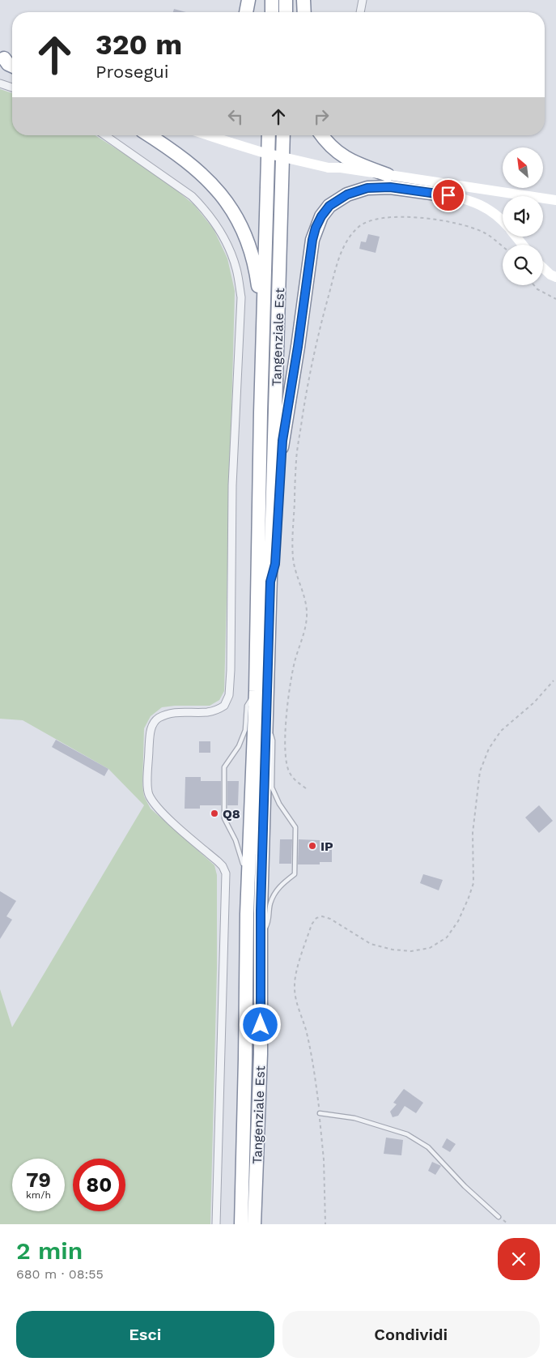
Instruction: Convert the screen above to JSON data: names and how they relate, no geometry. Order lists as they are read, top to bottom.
{
  "streets": {
    "highway": ["Tangenziale Est"]
  },
  "places": ["Q8", "IP"],
  "north": "top left",
  "page": {
    "turn": ["320 m", "Prosegui"],
    "speed": "79 km/h",
    "limit": "80",
    "heading": ["2 min", "680 m · 08:55"],
    "buttons": ["Esci", "Condividi"]
  }
}
